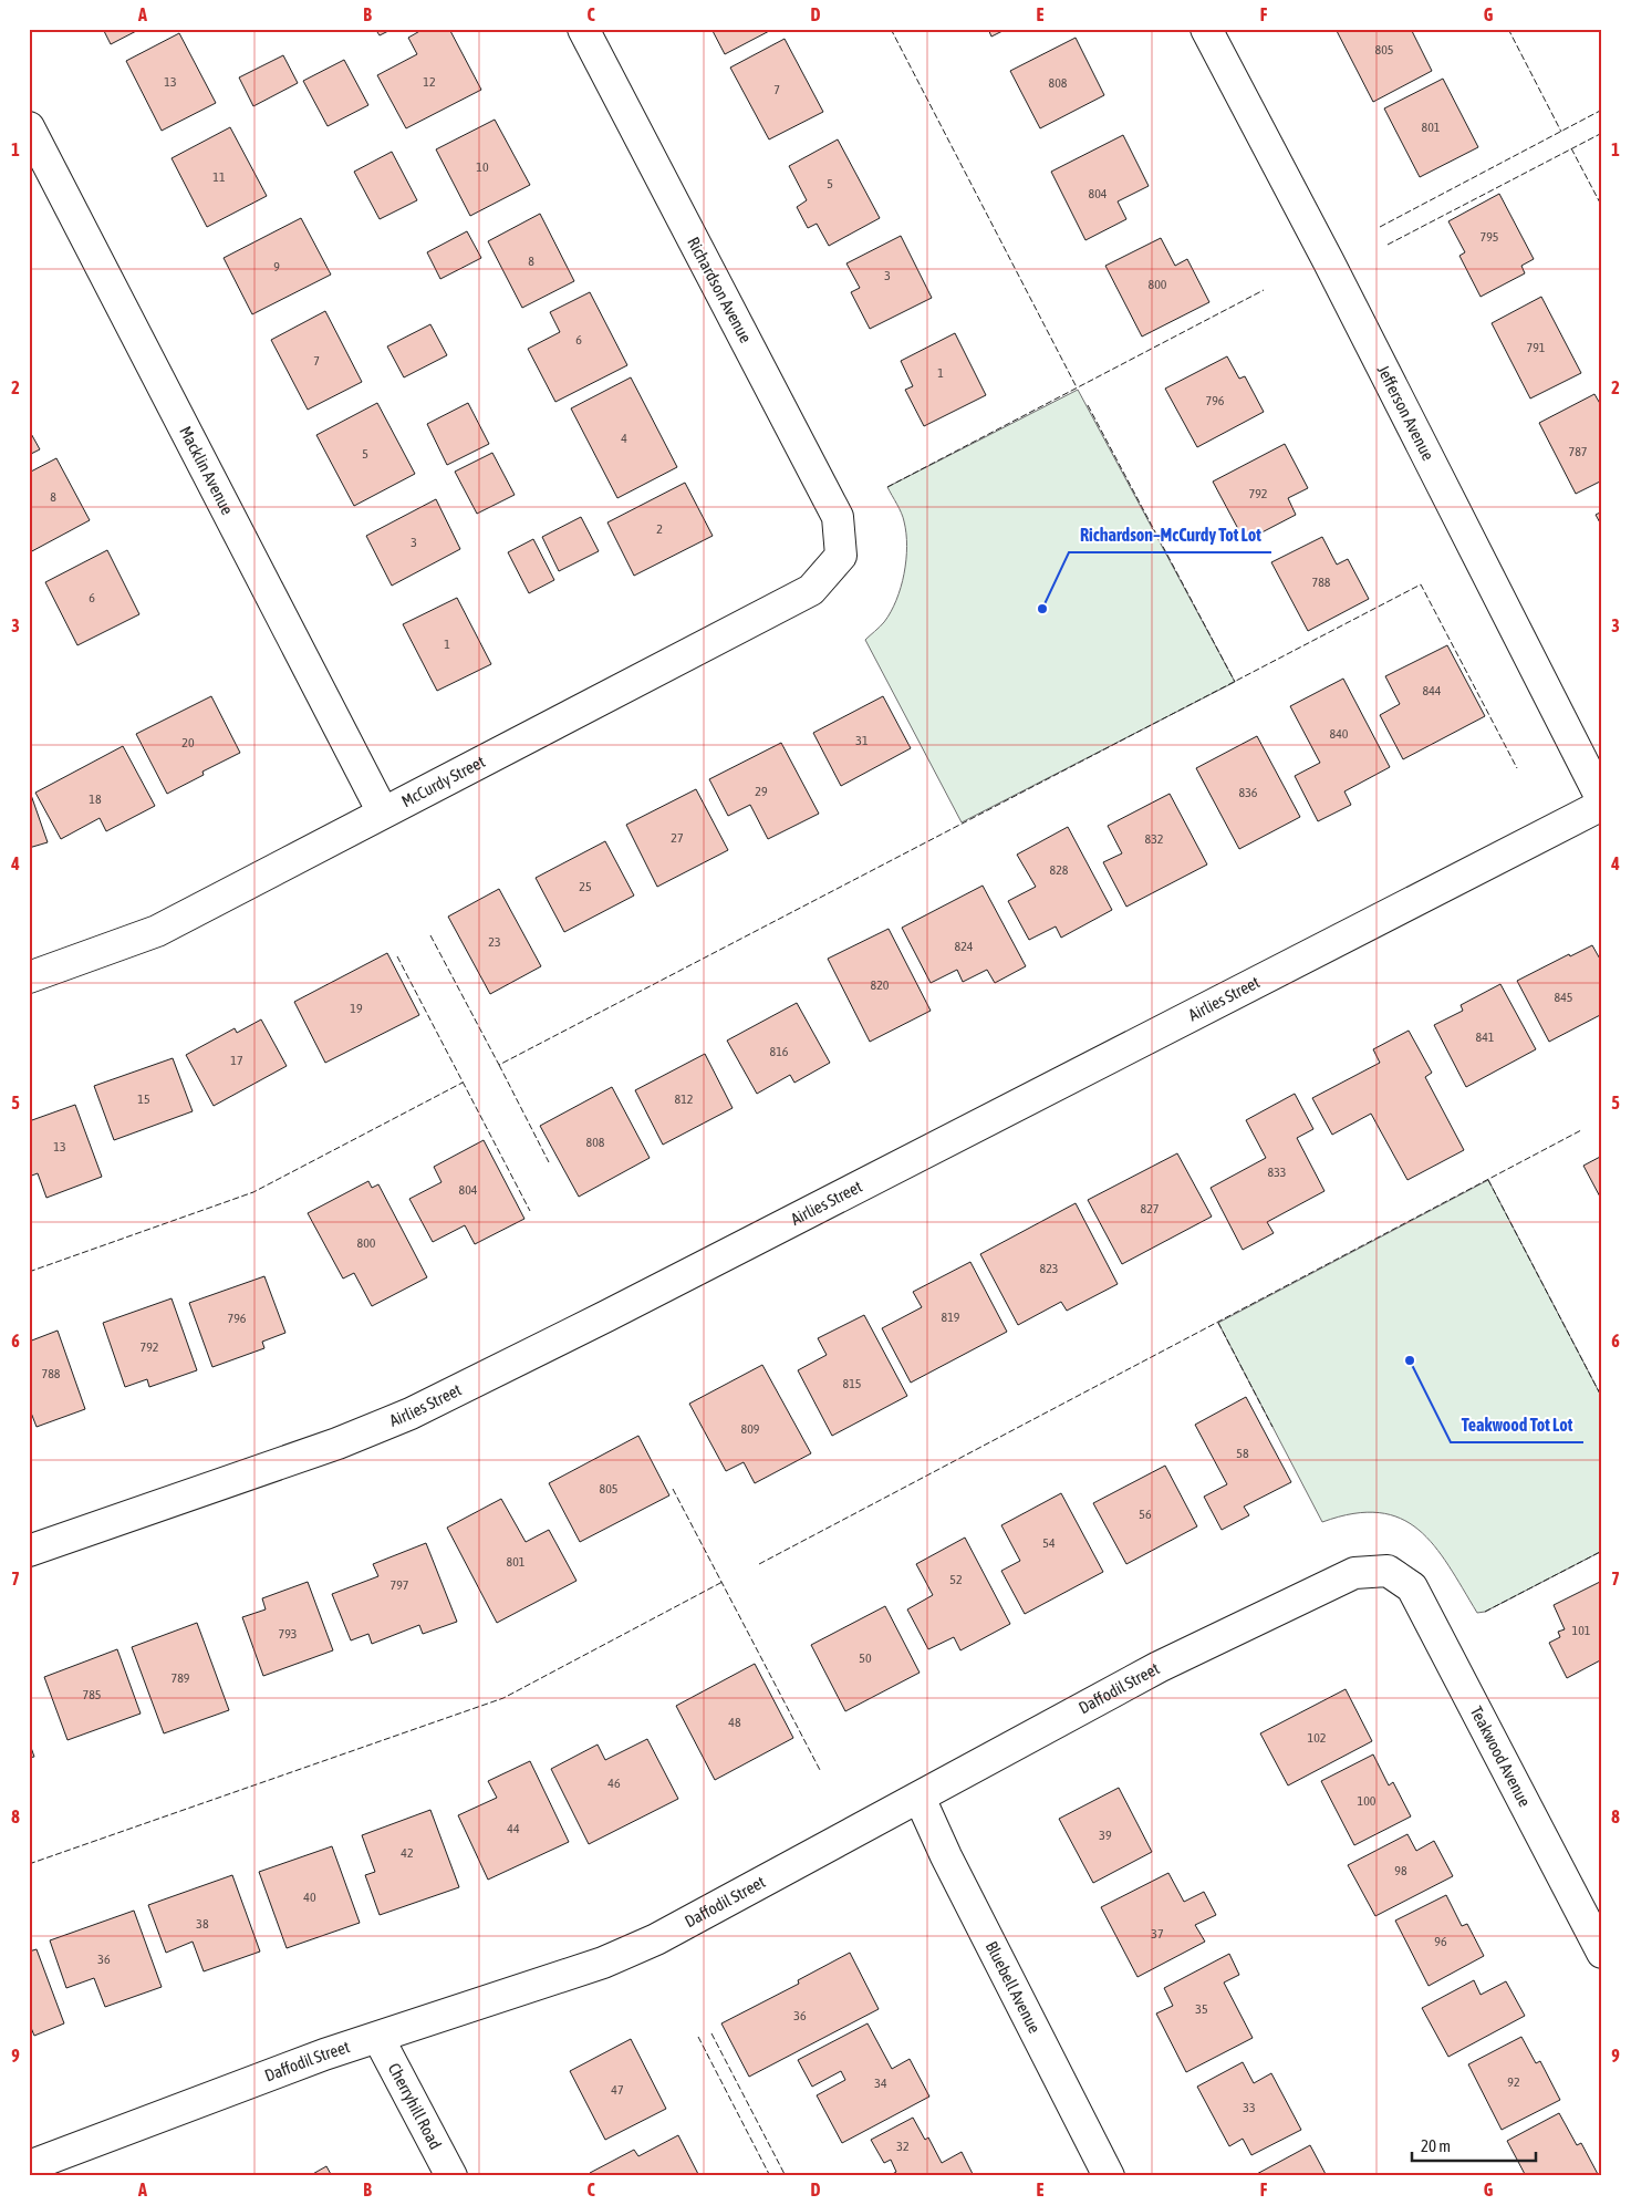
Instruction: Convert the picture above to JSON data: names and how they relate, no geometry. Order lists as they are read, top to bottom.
{
  "streets": {
    "street": [
      "Richardson Avenue",
      "Jefferson Avenue",
      "Macklin Avenue",
      "McCurdy Street",
      "Airlies Street",
      "Daffodil Street",
      "Teakwood Avenue",
      "Bluebell Avenue",
      "Cherryhill Road"
    ]
  },
  "crossings": [
    ["Richardson Avenue", "McCurdy Street"],
    ["Macklin Avenue", "McCurdy Street"],
    ["Daffodil Street", "Teakwood Avenue"],
    ["Daffodil Street", "Bluebell Avenue"],
    ["Daffodil Street", "Cherryhill Road"]
  ],
  "places": ["Richardson–McCurdy Tot Lot", "Teakwood Tot Lot"],
  "house_numbers": [
    "805",
    "13",
    "12",
    "808",
    "7",
    "801",
    "10",
    "11",
    "5",
    "804",
    "795",
    "8",
    "9",
    "3",
    "800",
    "6",
    "791",
    "7",
    "1",
    "796",
    "4",
    "787",
    "5",
    "792",
    "8",
    "2",
    "3",
    "788",
    "6",
    "1",
    "844",
    "840",
    "31",
    "20",
    "29",
    "836",
    "18",
    "27",
    "832",
    "828",
    "25",
    "23",
    "824",
    "820",
    "845",
    "19",
    "841",
    "816",
    "17",
    "15",
    "812",
    "808",
    "13",
    "833",
    "804",
    "827",
    "800",
    "823",
    "819",
    "796",
    "792",
    "788",
    "815",
    "809",
    "58",
    "805",
    "56",
    "54",
    "801",
    "52",
    "797",
    "101",
    "793",
    "50",
    "789",
    "785",
    "48",
    "102",
    "46",
    "100",
    "44",
    "39",
    "42",
    "98",
    "40",
    "38",
    "37",
    "96",
    "36",
    "35",
    "36",
    "92",
    "34",
    "47",
    "33",
    "32"
  ],
  "scale_bar": "20 m",
  "grid": {
    "columns": [
      "A",
      "B",
      "C",
      "D",
      "E",
      "F",
      "G"
    ],
    "rows": [
      "1",
      "2",
      "3",
      "4",
      "5",
      "6",
      "7",
      "8",
      "9"
    ]
  }
}
